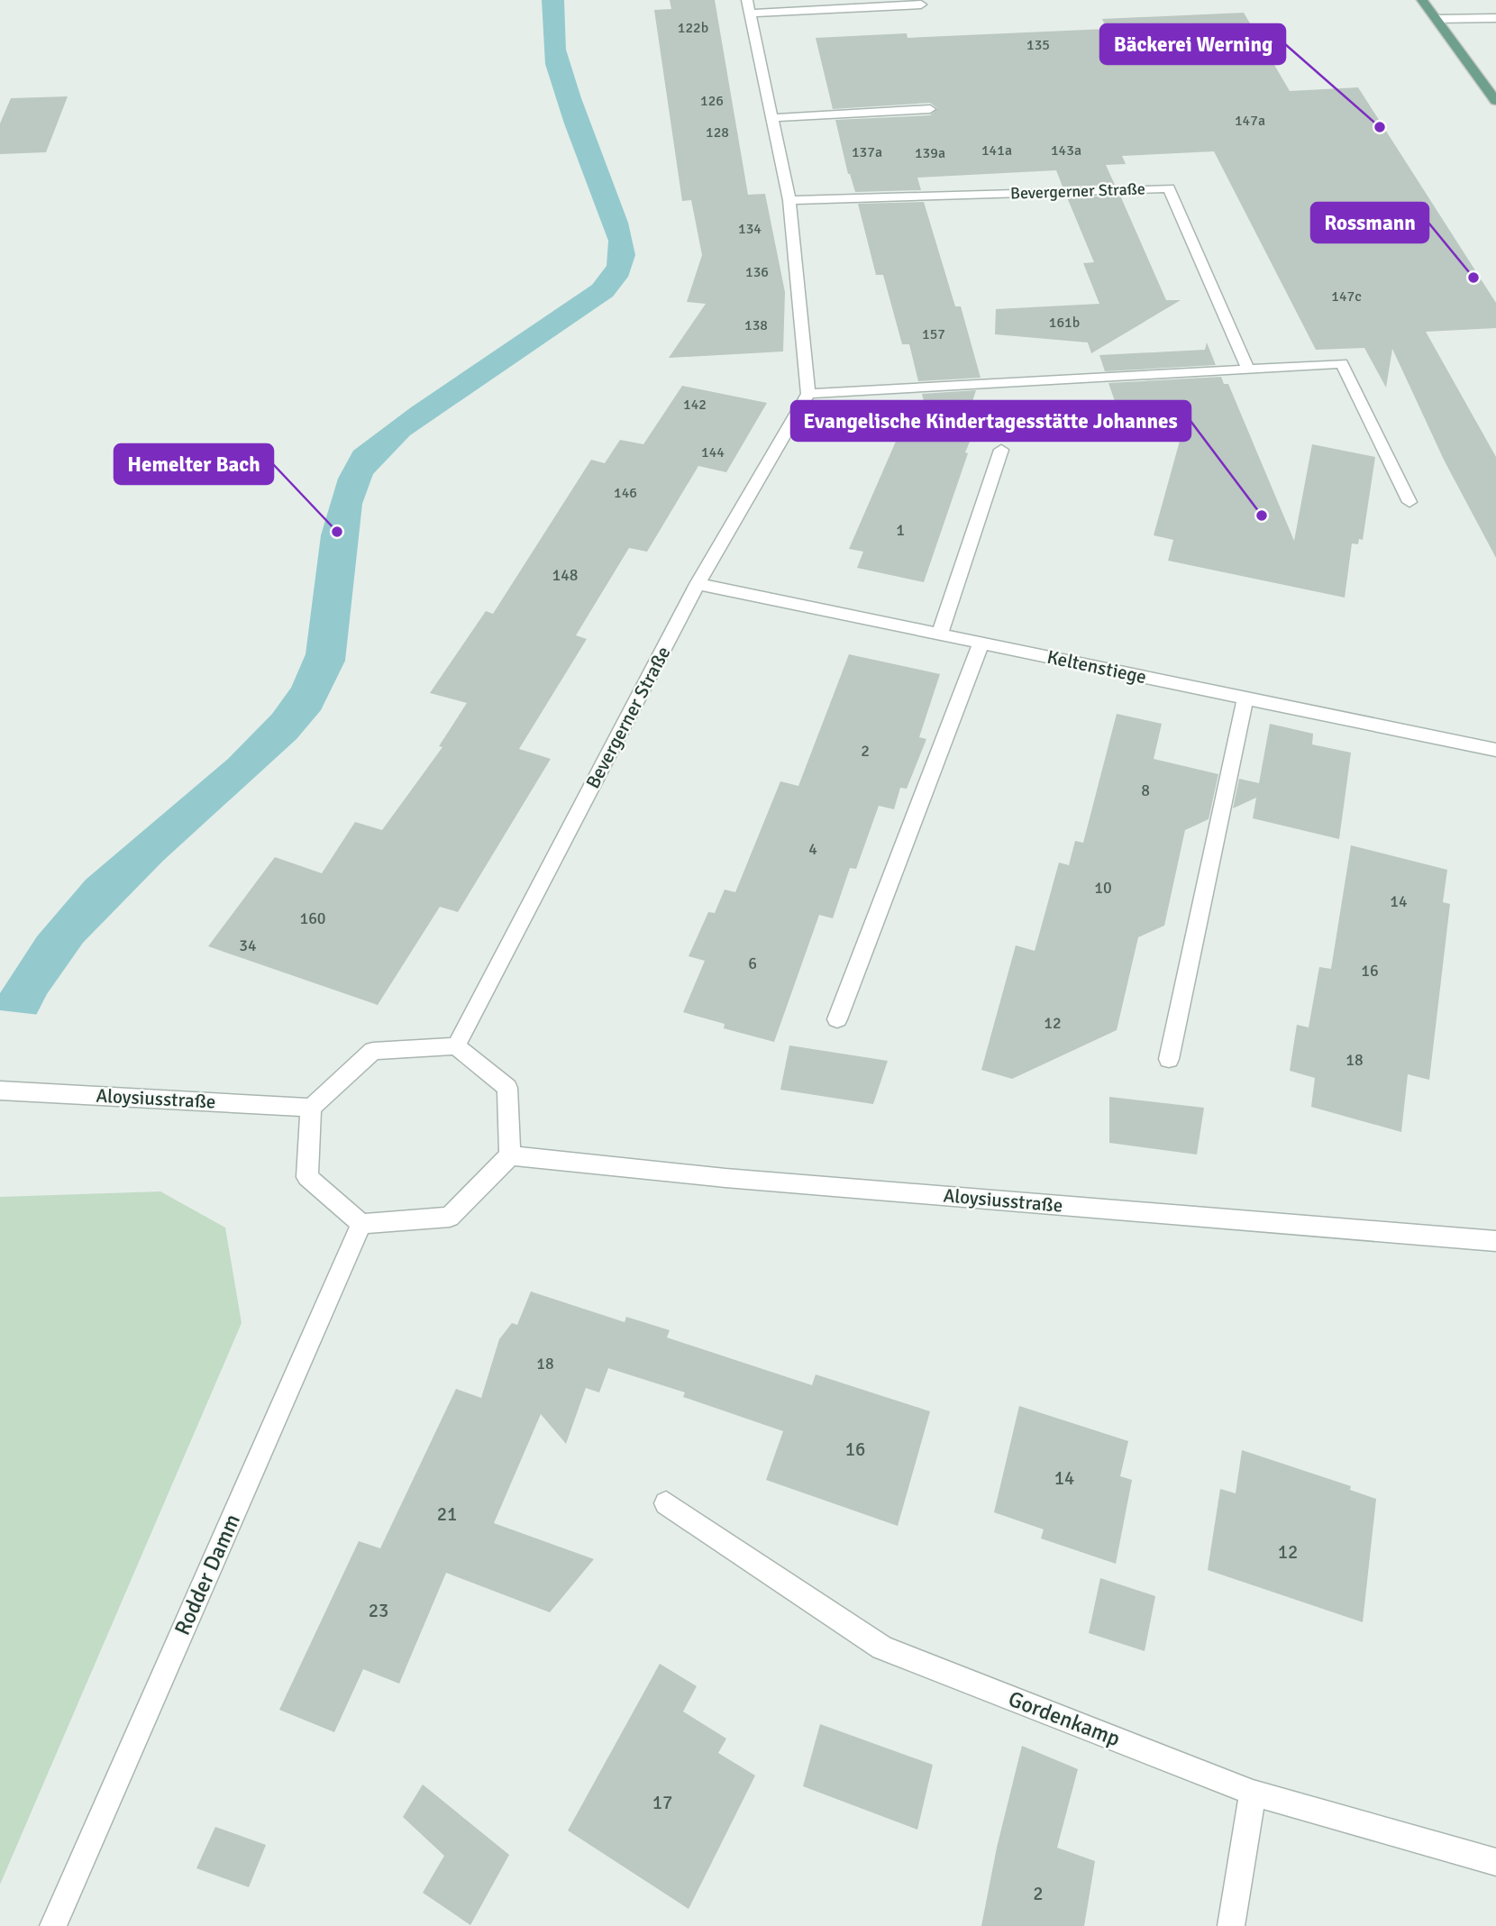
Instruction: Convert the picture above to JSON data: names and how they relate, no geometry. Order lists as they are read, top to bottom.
{
  "streets": {
    "street": [
      "Bevergerner Straße",
      "Keltenstiege",
      "Aloysiusstraße",
      "Rodder Damm",
      "Gordenkamp"
    ]
  },
  "crossings": [
    ["Bevergerner Straße", "Keltenstiege"],
    ["Bevergerner Straße", "Aloysiusstraße"],
    ["Bevergerner Straße", "Rodder Damm"],
    ["Aloysiusstraße", "Rodder Damm"]
  ],
  "places": [
    "Bäckerei Werning",
    "Rossmann",
    "Evangelische Kindertagesstätte Johannes",
    "Hemelter Bach"
  ],
  "house_numbers": [
    "122b",
    "135",
    "126",
    "147a",
    "128",
    "141a",
    "143a",
    "137a",
    "139a",
    "134",
    "136",
    "147c",
    "161b",
    "138",
    "157",
    "142",
    "144",
    "146",
    "1",
    "148",
    "2",
    "8",
    "4",
    "10",
    "14",
    "160",
    "34",
    "6",
    "16",
    "12",
    "18",
    "18",
    "16",
    "14",
    "21",
    "12",
    "23",
    "17",
    "2"
  ]
}
